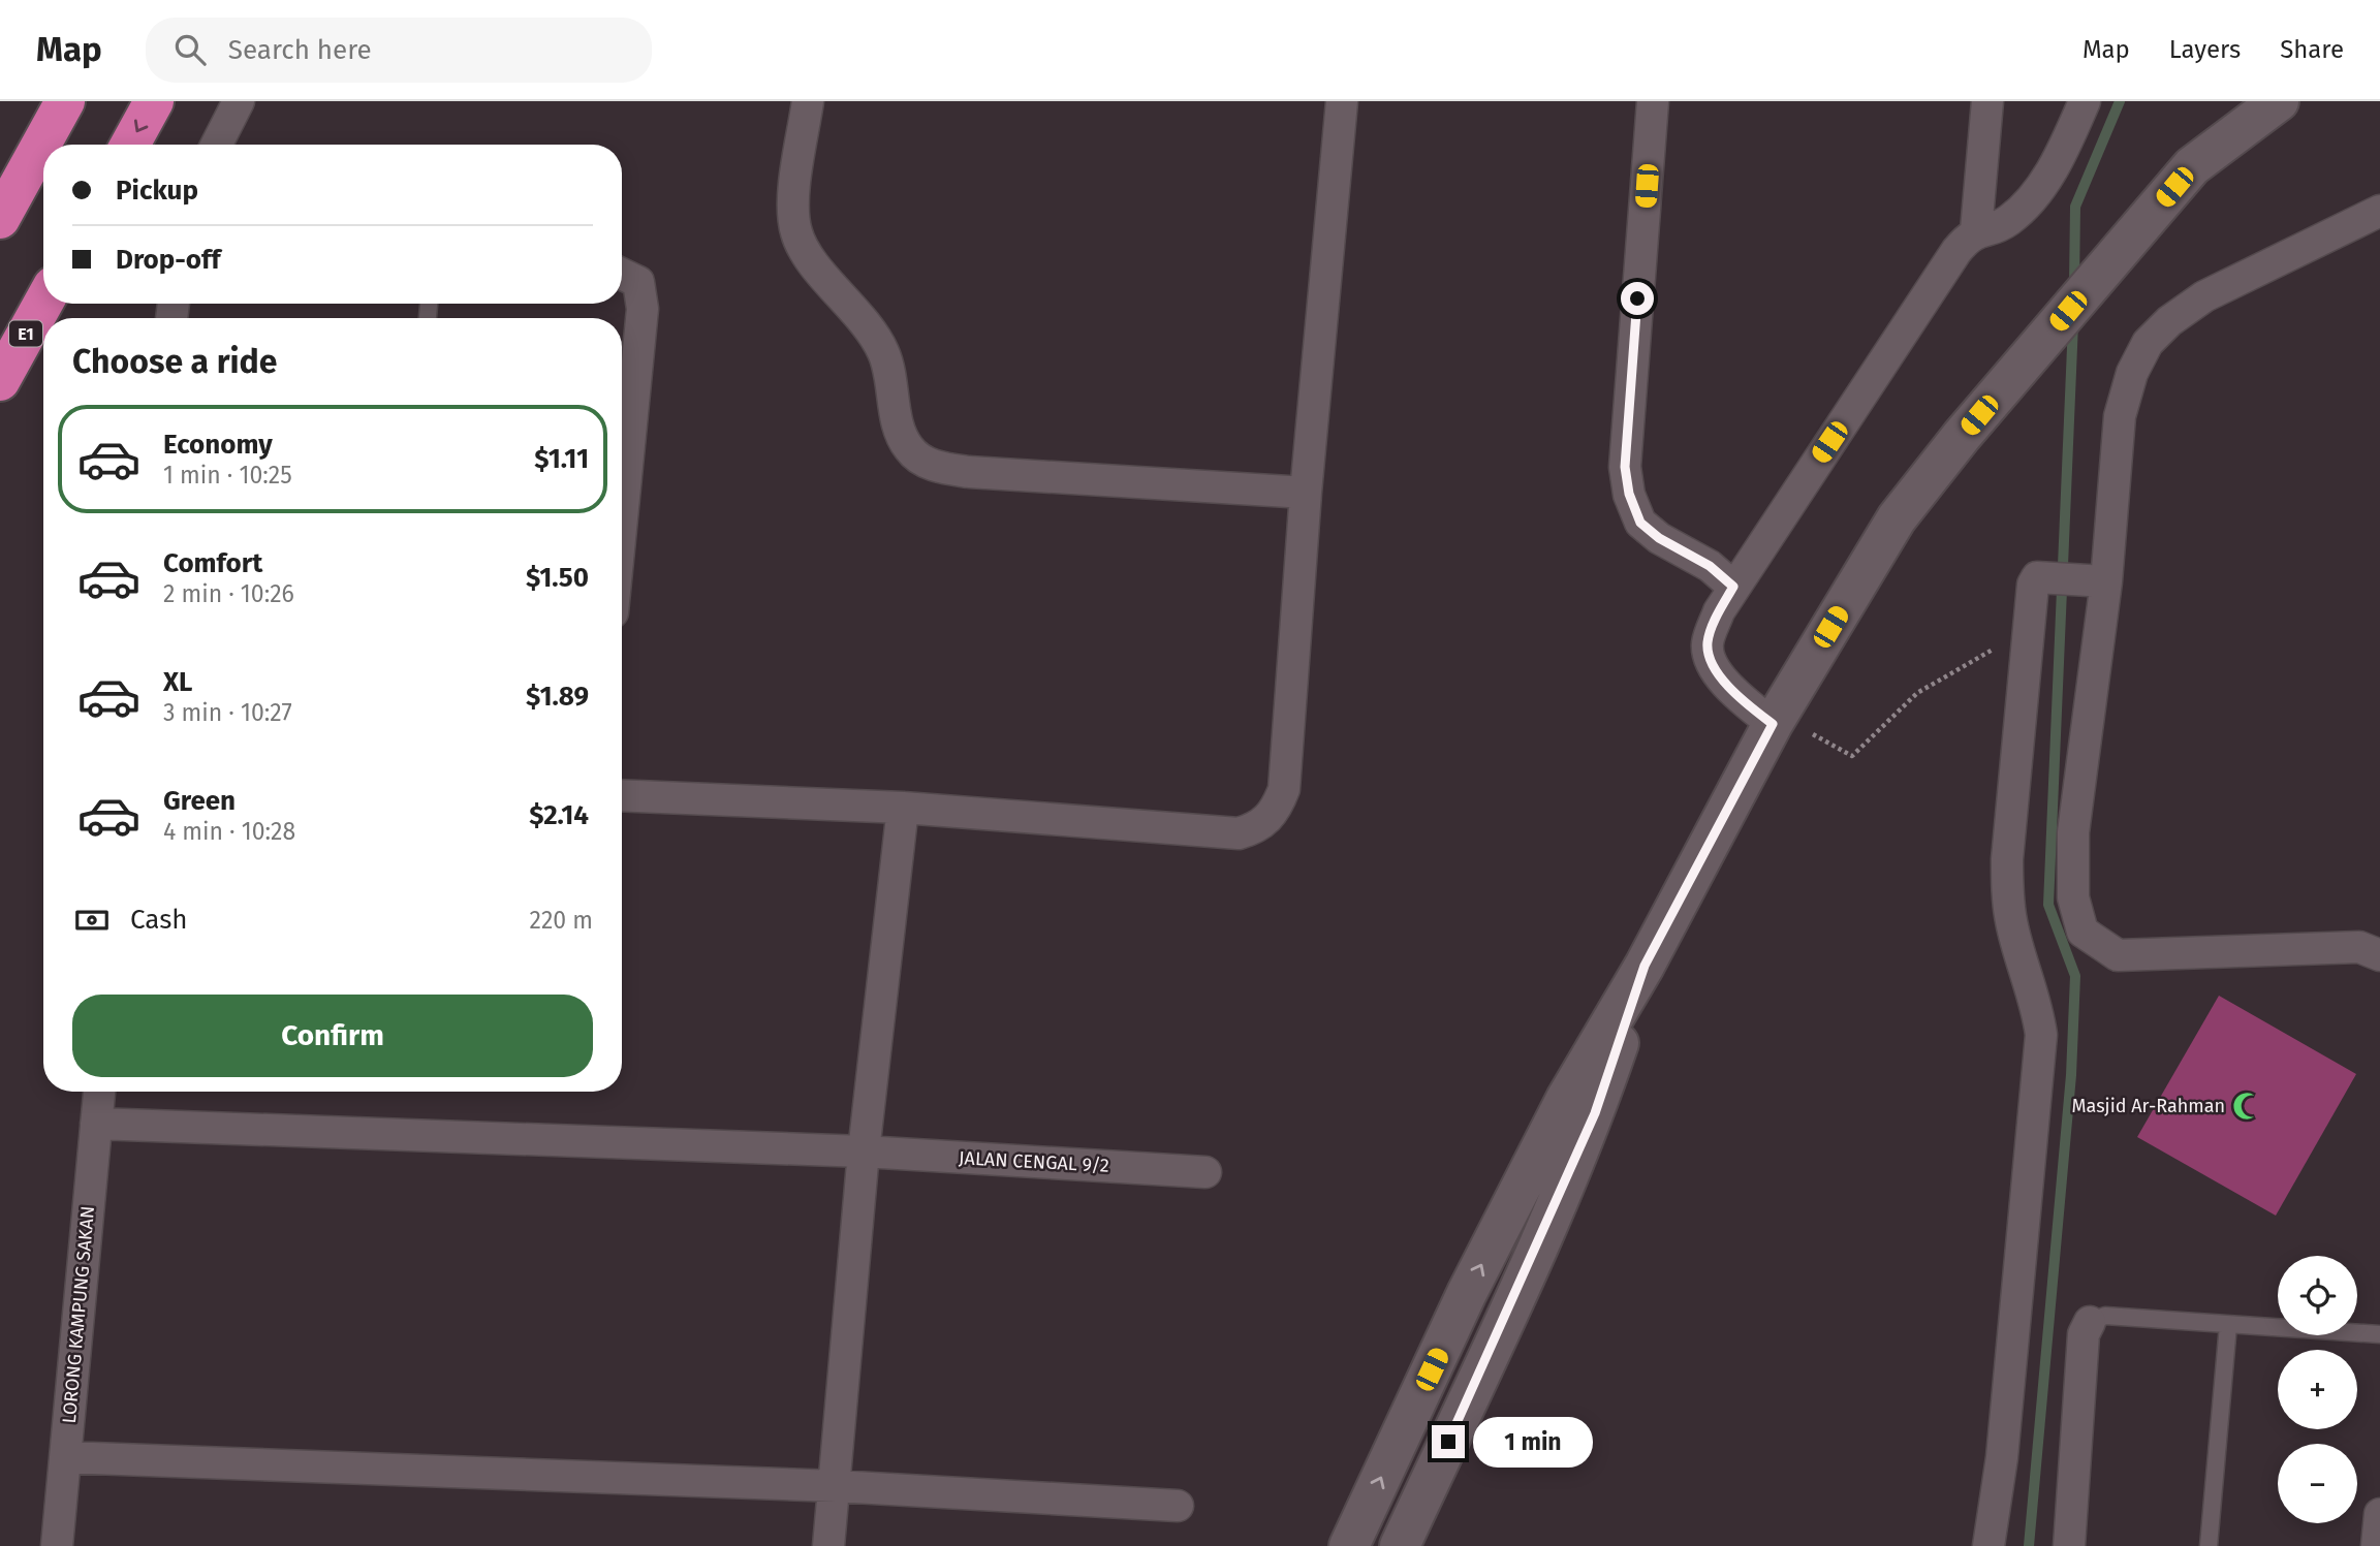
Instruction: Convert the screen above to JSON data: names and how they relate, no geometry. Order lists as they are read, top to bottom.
{
  "streets": {
    "highway": ["E1"],
    "street": ["JALAN CENGAL 9/2", "LORONG KAMPUNG SAKAN"]
  },
  "crossings": [
    ["JALAN CENGAL 9/2", "LORONG KAMPUNG SAKAN"]
  ],
  "places": {
    "mosque": ["Masjid Ar-Rahman"]
  },
  "page": {
    "header": "Map",
    "search": "Search here",
    "nav": ["Map", "Layers", "Share"],
    "banner": ["Pickup", "Drop-off"],
    "heading": "Choose a ride",
    "list": [
      {
        "name": "Economy",
        "note": "1 min · 10:25",
        "value": "$1.11"
      },
      {
        "name": "Comfort",
        "note": "2 min · 10:26",
        "value": "$1.50"
      },
      {
        "name": "XL",
        "note": "3 min · 10:27",
        "value": "$1.89"
      },
      {
        "name": "Green",
        "note": "4 min · 10:28",
        "value": "$2.14"
      }
    ],
    "pay": ["Cash", "220 m"],
    "buttons": "Confirm",
    "map_buttons": ["+", "−"],
    "bubble": "1 min"
  }
}
